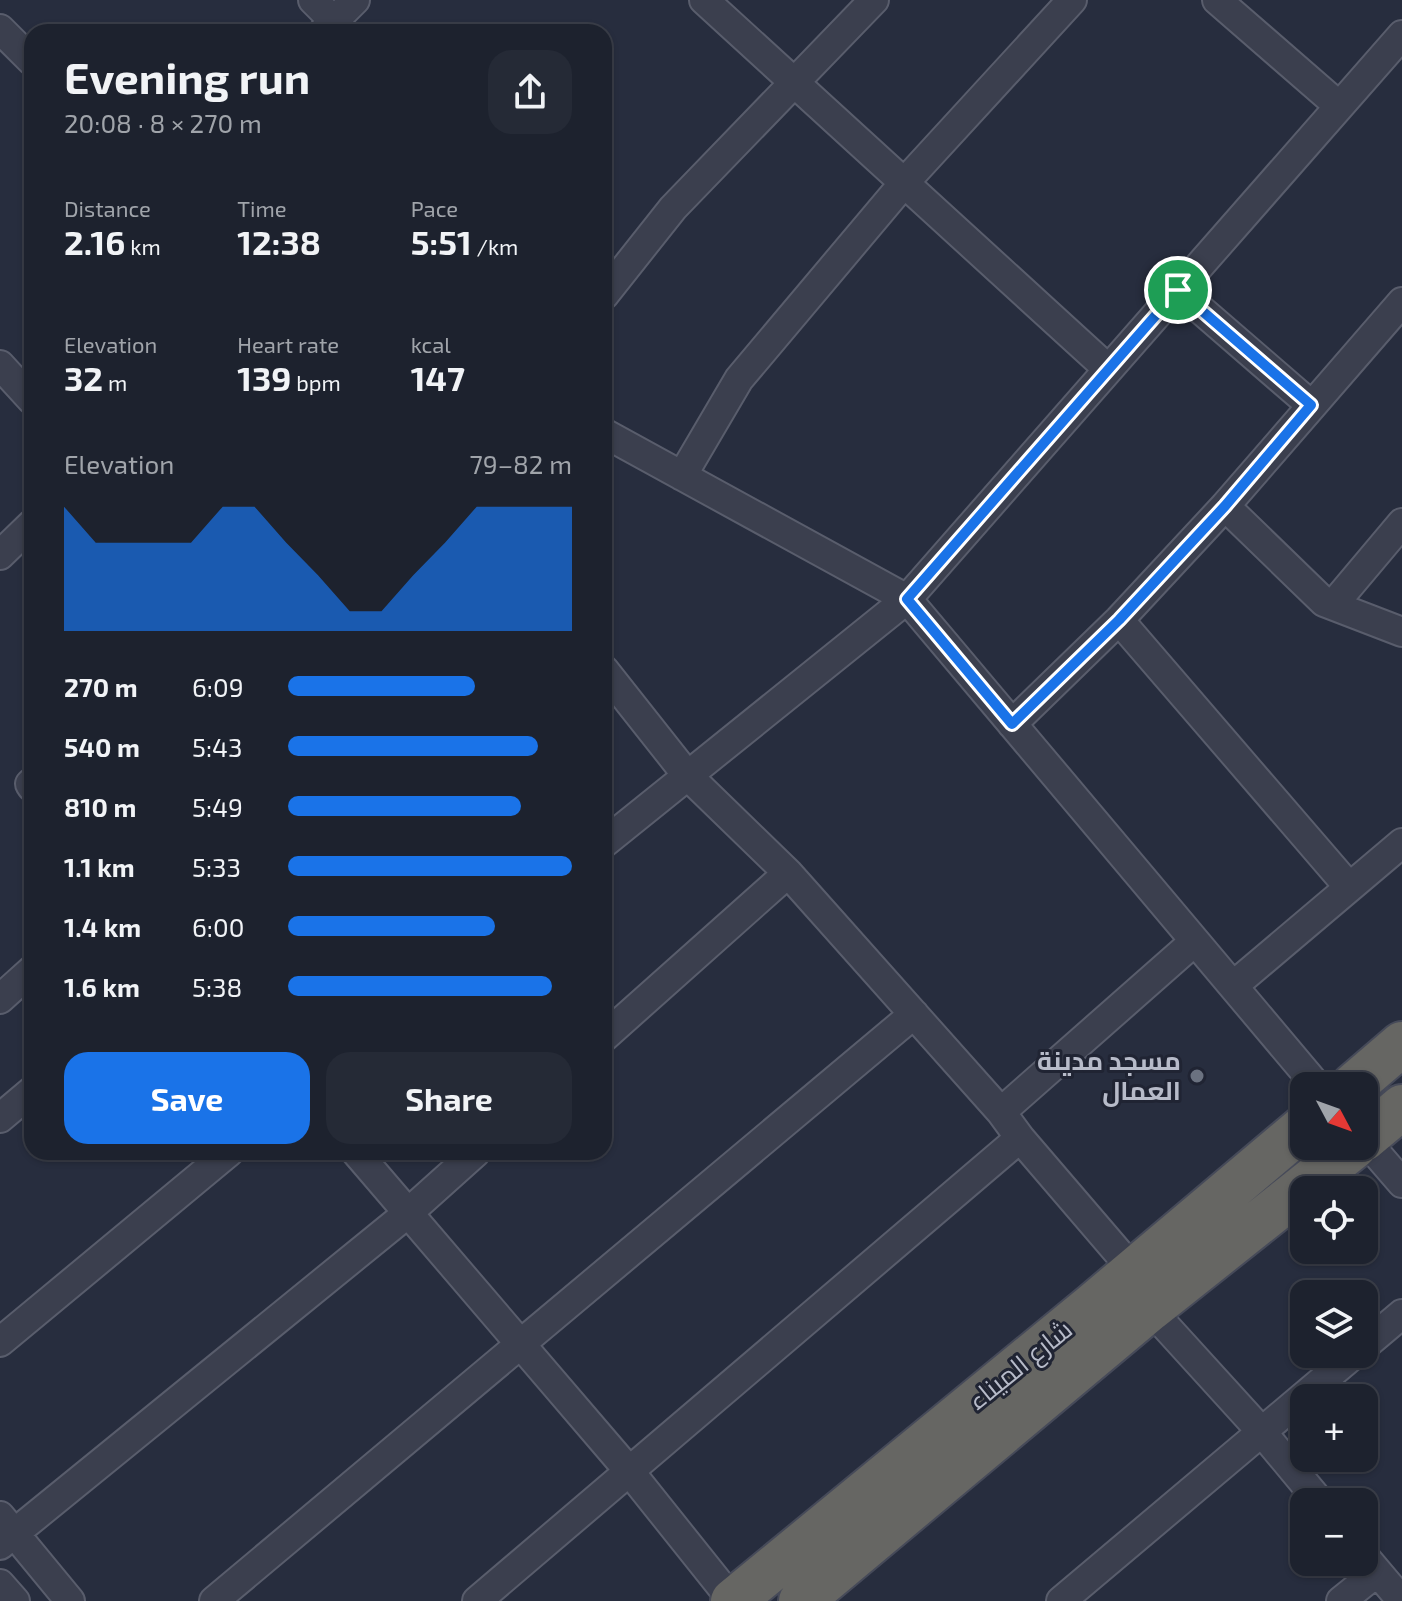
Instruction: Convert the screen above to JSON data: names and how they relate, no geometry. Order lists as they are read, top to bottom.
{
  "streets": {
    "highway": ["شارع الميناء"]
  },
  "places": ["مسجد مدينة العمال"],
  "north": "bottom right",
  "page": {
    "heading": ["Evening run", "20:08 · 8 × 270 m"],
    "stats": [
      ["Distance", "2.16 km"],
      ["Time", "12:38"],
      ["Pace", "5:51 /km"],
      ["Elevation", "32 m"],
      ["Heart rate", "139 bpm"],
      ["kcal", "147"]
    ],
    "chart": ["Elevation", "79–82 m"],
    "list": [
      {
        "name": "270 m",
        "note": "6:09"
      },
      {
        "name": "540 m",
        "note": "5:43"
      },
      {
        "name": "810 m",
        "note": "5:49"
      },
      {
        "name": "1.1 km",
        "note": "5:33"
      },
      {
        "name": "1.4 km",
        "note": "6:00"
      },
      {
        "name": "1.6 km",
        "note": "5:38"
      }
    ],
    "buttons": ["Save", "Share"],
    "map_buttons": ["+", "−"]
  }
}
